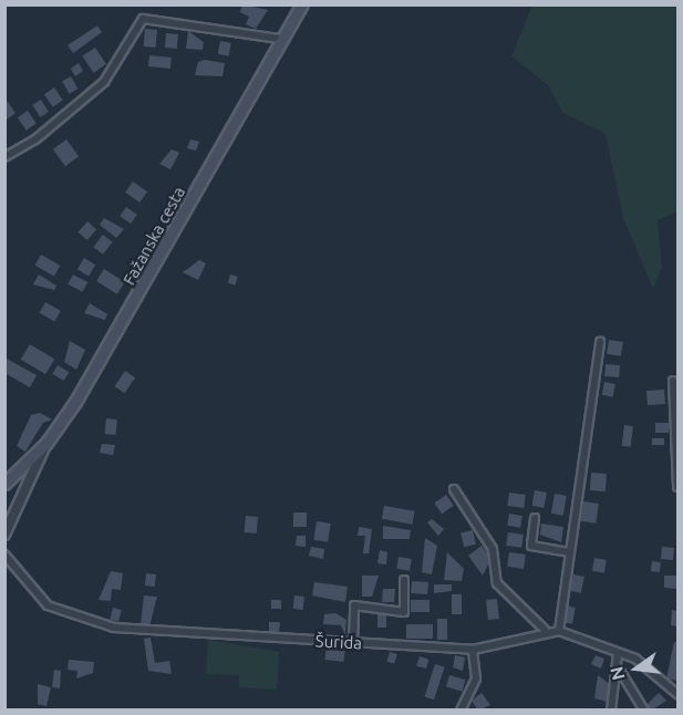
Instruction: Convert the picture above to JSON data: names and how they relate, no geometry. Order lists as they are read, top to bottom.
{
  "streets": {
    "main road": ["Fažanska cesta"],
    "street": ["Šurida"]
  },
  "north": "left"
}
